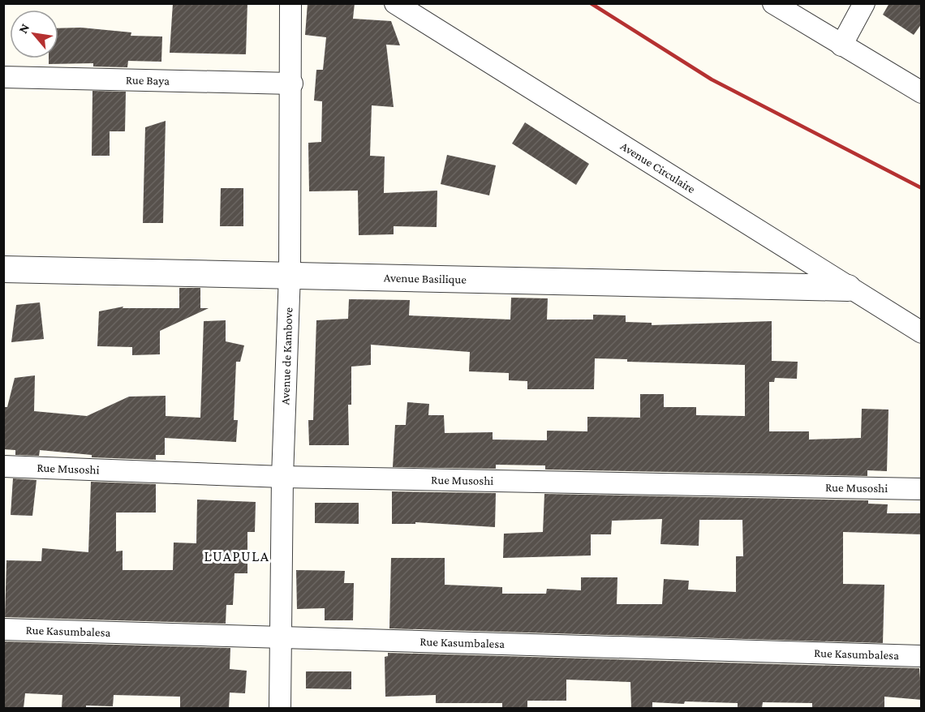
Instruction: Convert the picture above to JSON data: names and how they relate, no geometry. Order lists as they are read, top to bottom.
{
  "streets": {
    "street": [
      "Rue Baya",
      "Avenue Circulaire",
      "Avenue Basilique",
      "Avenue de Kambove",
      "Rue Musoshi",
      "Rue Kasumbalesa"
    ]
  },
  "crossings": [
    ["Rue Baya", "Avenue de Kambove"],
    ["Avenue Circulaire", "Avenue Basilique"],
    ["Avenue Basilique", "Avenue de Kambove"],
    ["Avenue de Kambove", "Rue Musoshi"],
    ["Avenue de Kambove", "Rue Kasumbalesa"]
  ],
  "districts": ["LUAPULA"],
  "north": "top left"
}
